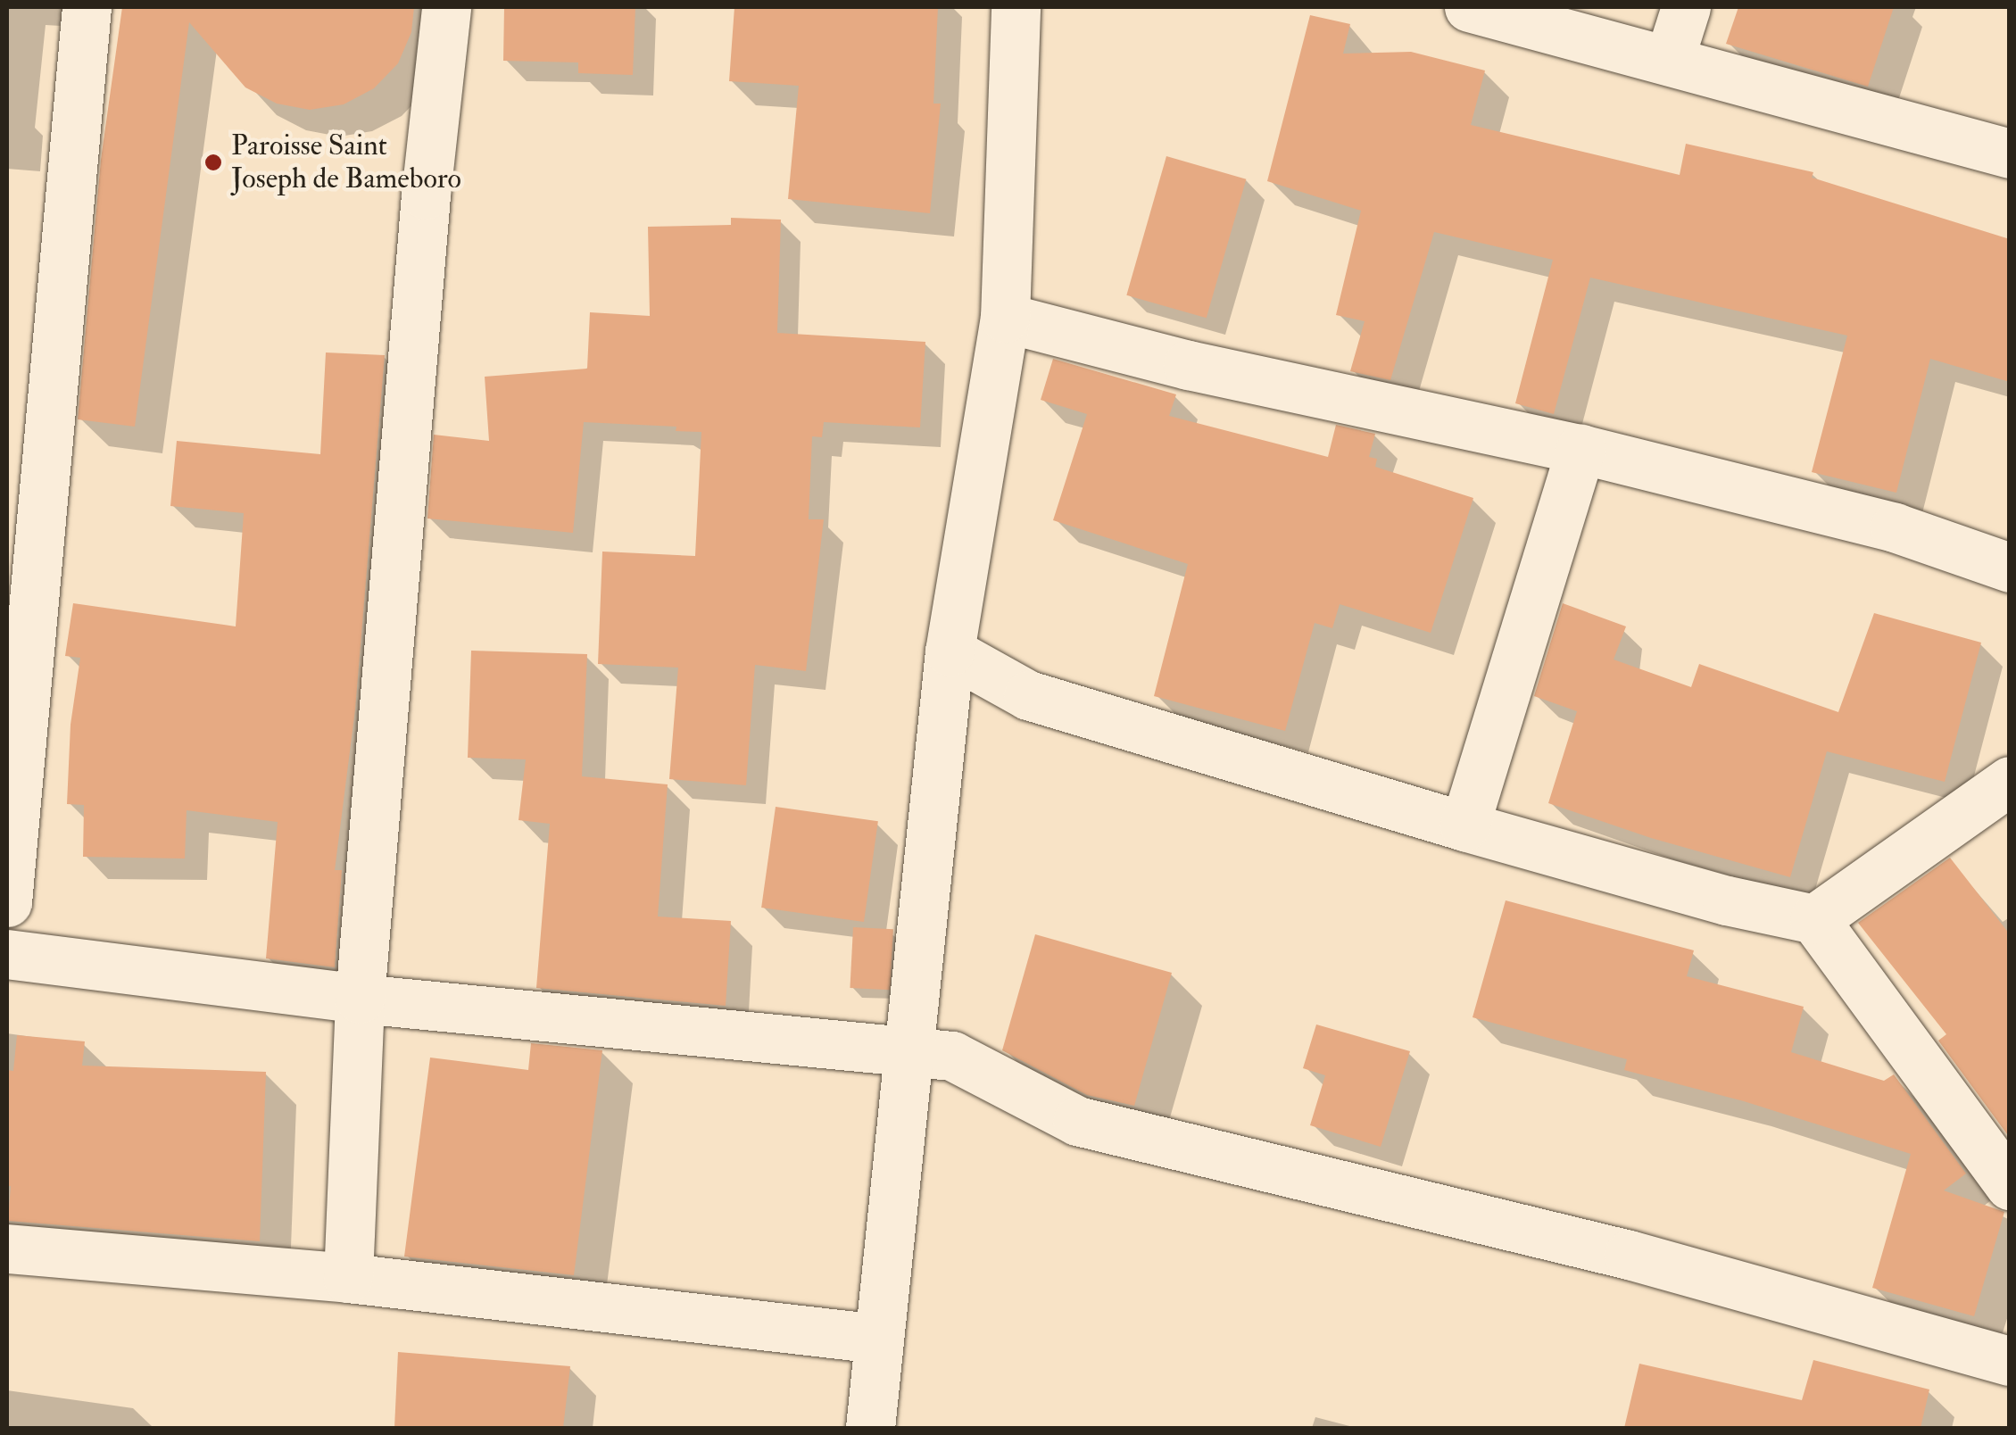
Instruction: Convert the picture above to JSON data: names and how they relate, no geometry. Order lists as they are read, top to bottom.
{
  "places": ["Paroisse Saint Joseph de Bameboro"]
}
